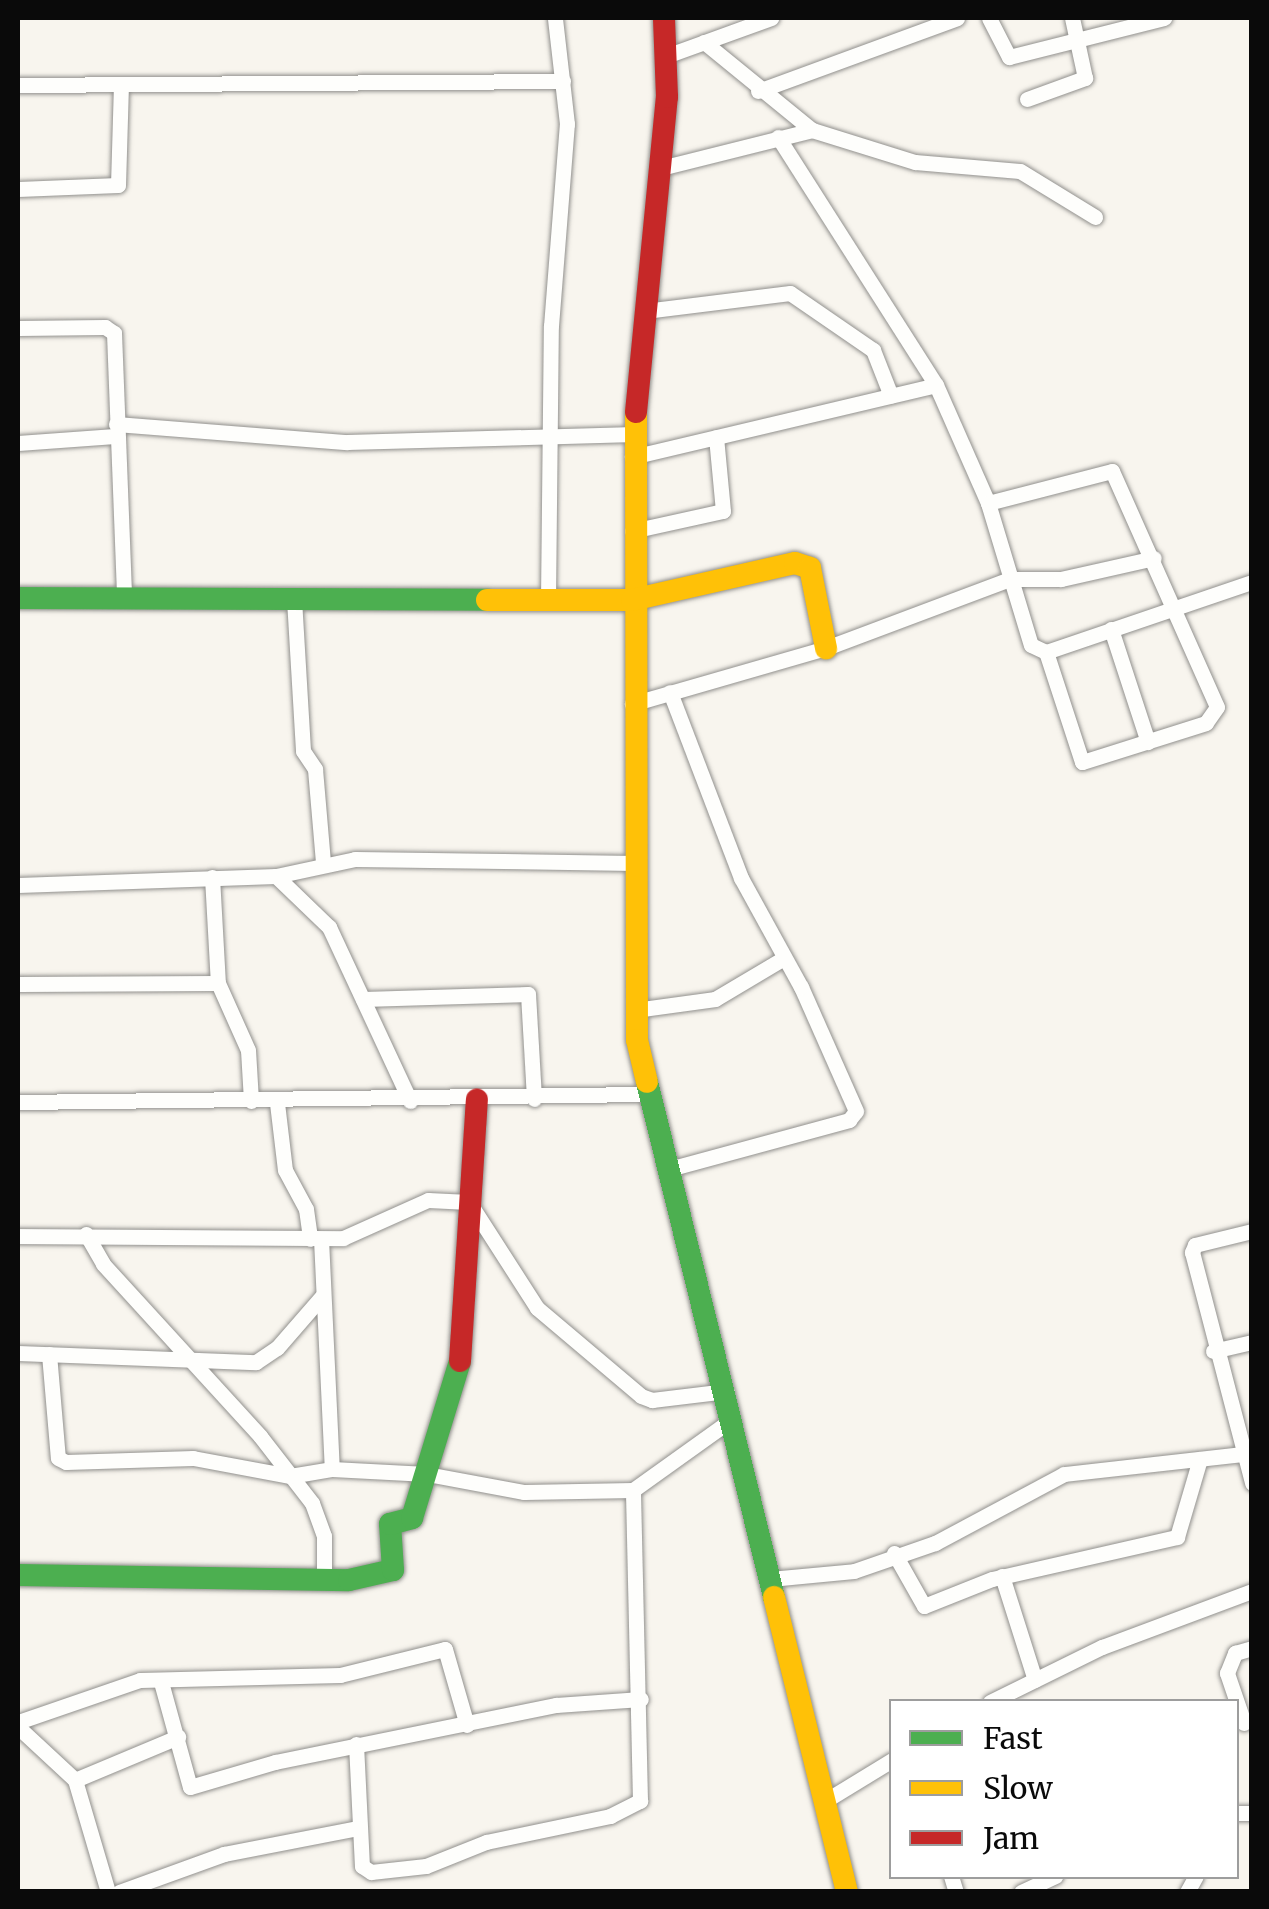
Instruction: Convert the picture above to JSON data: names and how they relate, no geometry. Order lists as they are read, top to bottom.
{
  "legend": ["Fast", "Slow", "Jam"]
}
